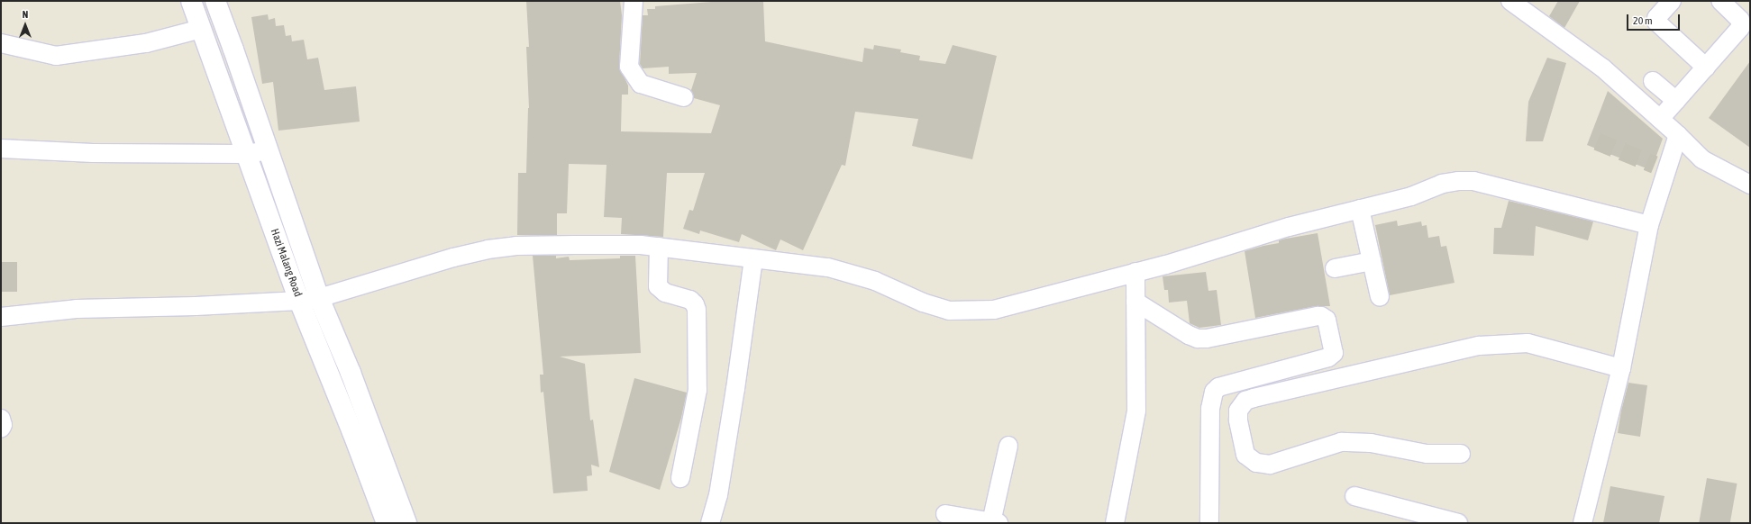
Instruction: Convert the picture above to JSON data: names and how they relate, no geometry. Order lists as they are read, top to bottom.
{
  "streets": {
    "main road": ["Hazi Malang Road"]
  },
  "scale_bar": "20 m",
  "north": "top"
}
